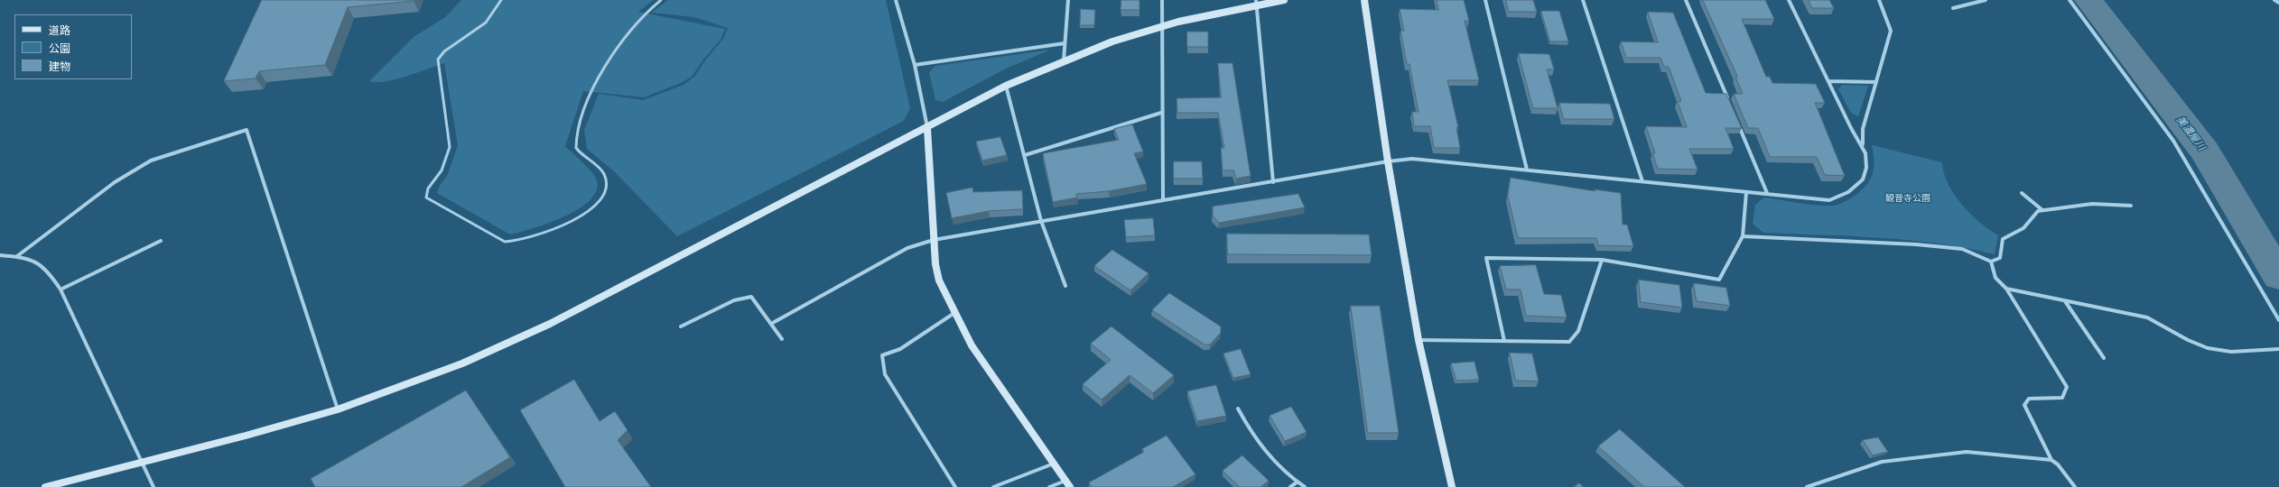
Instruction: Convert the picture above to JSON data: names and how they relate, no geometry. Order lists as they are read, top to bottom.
{
  "water": ["美濃屋川"],
  "parks": ["観音寺公園"],
  "legend": ["道路", "公園", "建物"]
}
